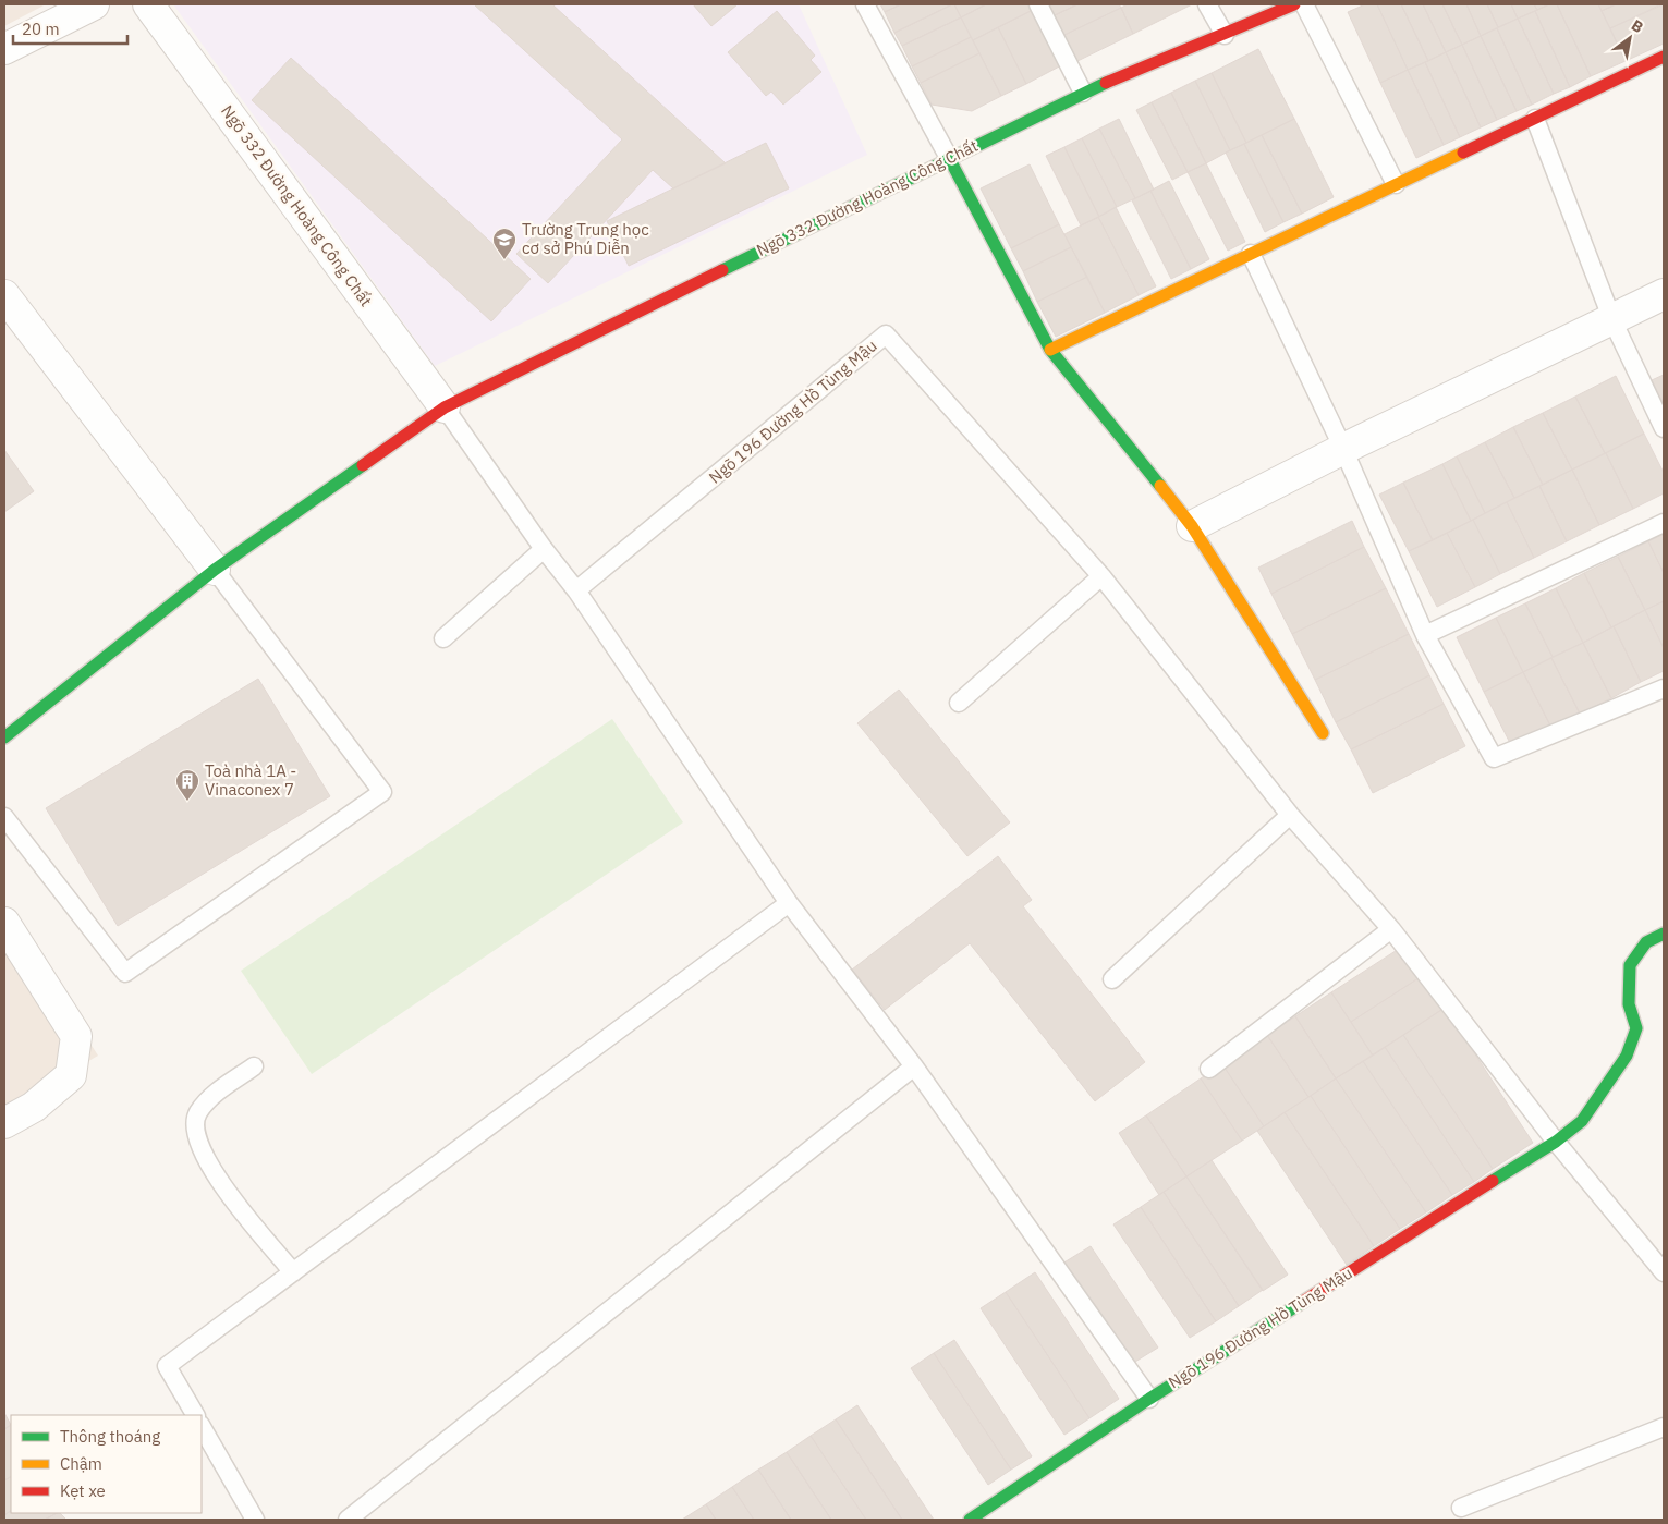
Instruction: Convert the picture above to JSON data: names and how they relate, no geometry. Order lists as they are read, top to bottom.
{
  "streets": {
    "street": ["Ngõ 332 Đường Hoàng Công Chất", "Ngõ 196 Đường Hồ Tùng Mậu"]
  },
  "crossings": [
    ["Ngõ 332 Đường Hoàng Công Chất", "Ngõ 196 Đường Hồ Tùng Mậu"]
  ],
  "places": {
    "school or university": ["Trường Trung học cơ sở Phú Diễn"],
    "building": ["Toà nhà 1A - Vinaconex 7"]
  },
  "legend": ["Thông thoáng", "Chậm", "Kẹt xe"],
  "scale_bar": "20 m",
  "north": "top right"
}
